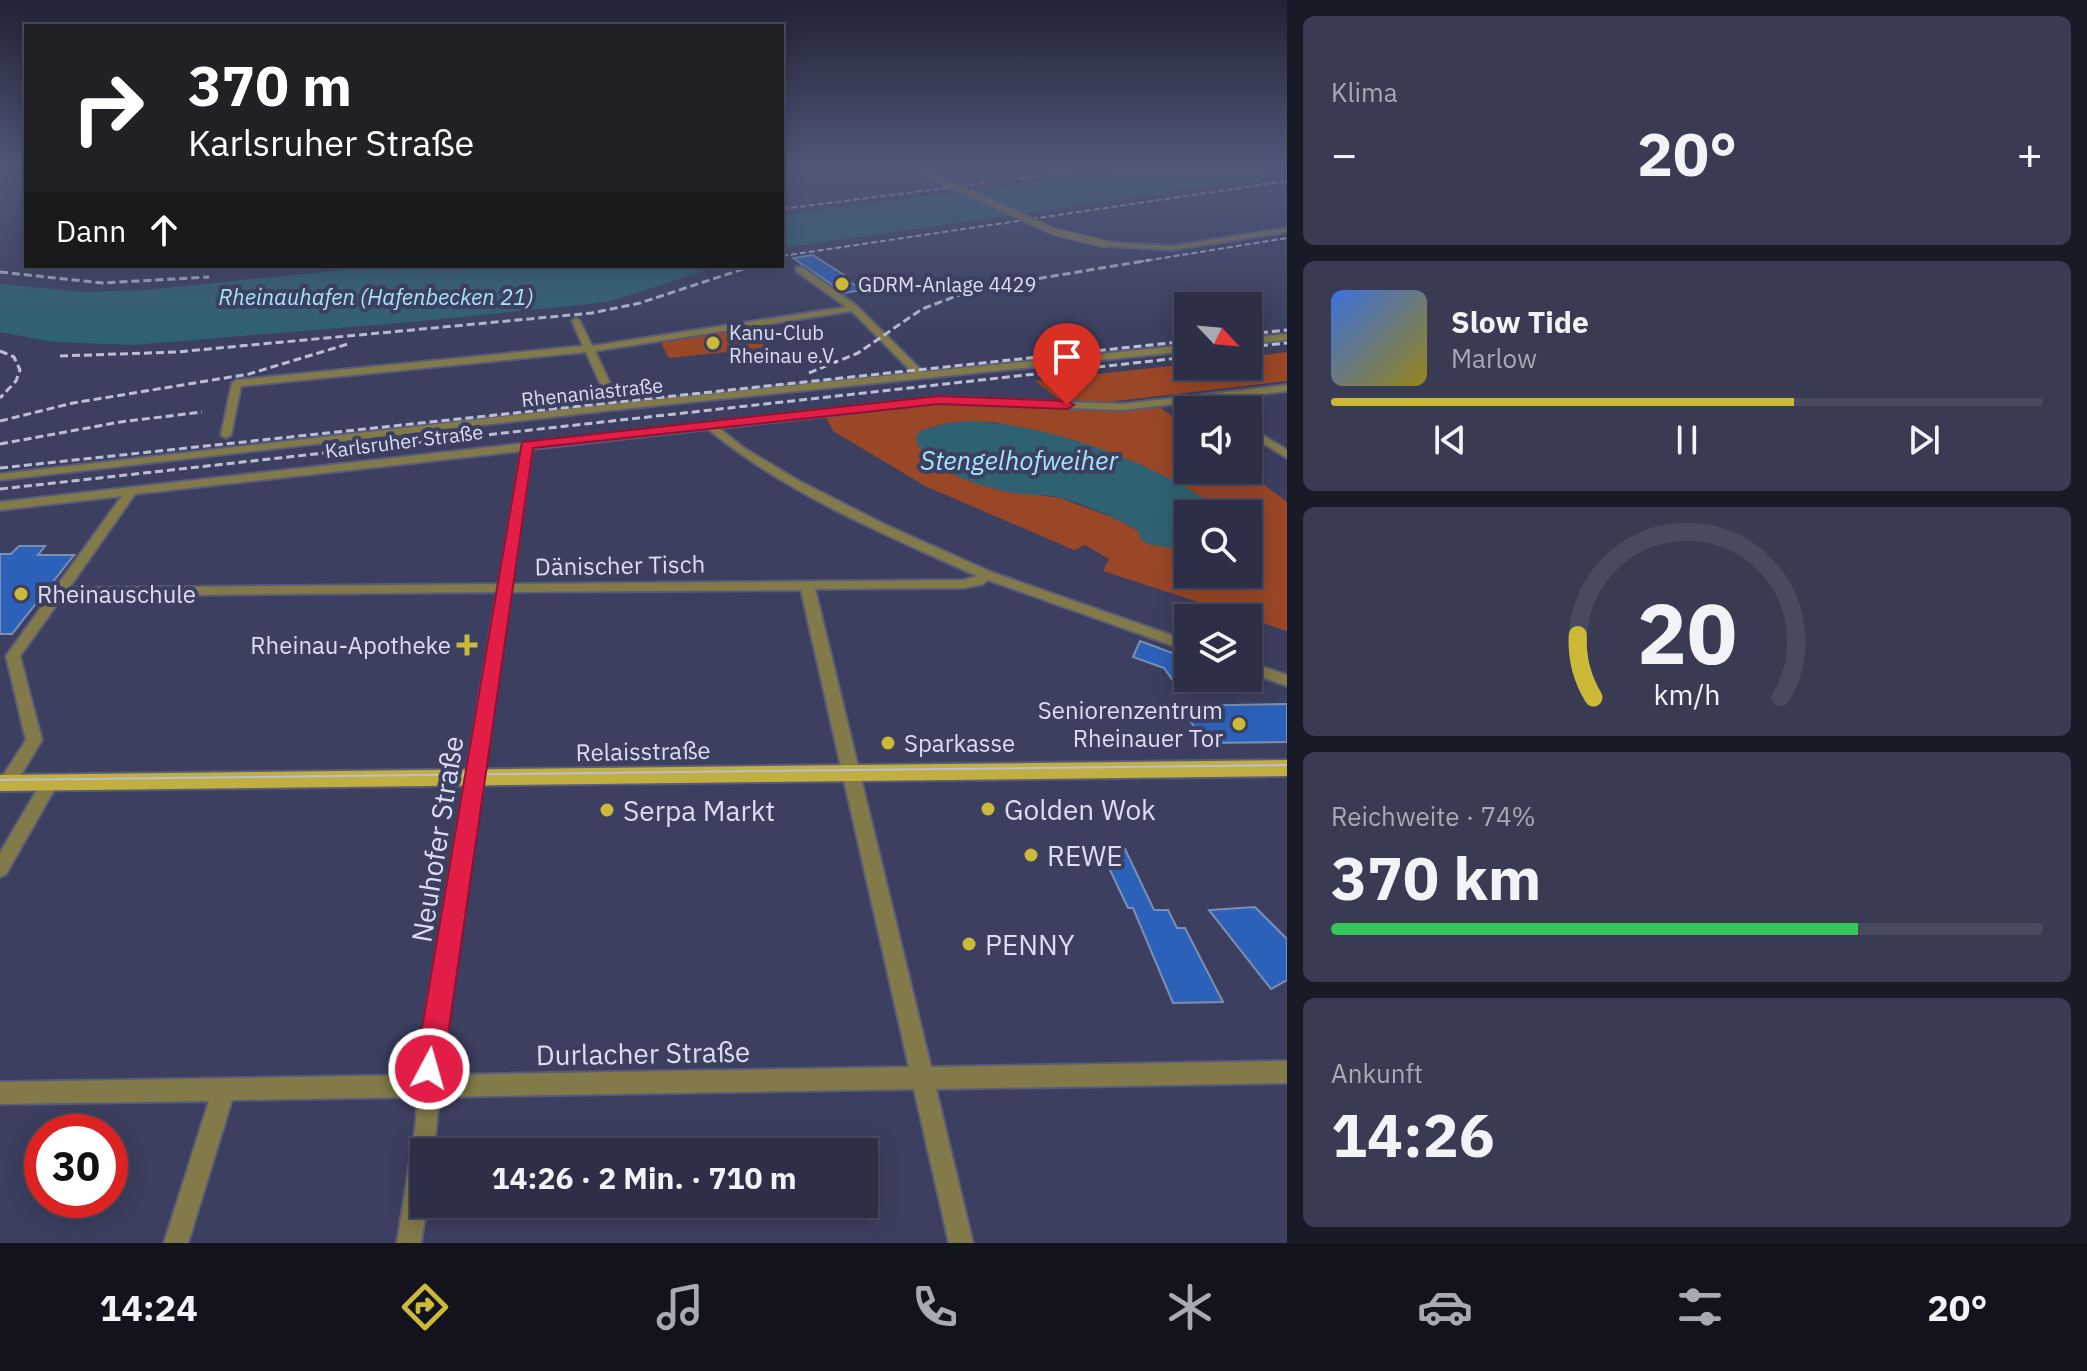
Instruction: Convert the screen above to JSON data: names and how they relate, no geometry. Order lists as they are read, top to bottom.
{
  "streets": {
    "main road": ["Relaisstraße"],
    "street": [
      "Rhenaniastraße",
      "Karlsruher Straße",
      "Dänischer Tisch",
      "Neuhofer Straße",
      "Durlacher Straße"
    ]
  },
  "crossings": [
    ["Karlsruher Straße", "Neuhofer Straße"],
    ["Dänischer Tisch", "Neuhofer Straße"],
    ["Relaisstraße", "Neuhofer Straße"],
    ["Neuhofer Straße", "Durlacher Straße"]
  ],
  "water": ["Rheinauhafen (Hafenbecken 21)", "Stengelhofweiher"],
  "places": {
    "other": [
      "GDRM-Anlage 4429",
      "Kanu-Club Rheinau e.V.",
      "Rheinauschule",
      "Seniorenzentrum Rheinauer Tor",
      "Sparkasse",
      "Golden Wok",
      "Serpa Markt",
      "REWE",
      "PENNY"
    ],
    "health": ["Rheinau-Apotheke"]
  },
  "north": "bottom right",
  "page": {
    "tile": [
      "Klima",
      ["Reichweite · 74%", "370 km"],
      ["Ankunft", "14:26"]
    ],
    "turn": ["370 m", "Karlsruher Straße"],
    "heat": ["−", "20°", "+"],
    "then": "Dann",
    "song": ["Slow Tide", "Marlow"],
    "limit": "30",
    "trip": "14:26 · 2 Min. · 710 m",
    "tabs": ["14:24", "20°"],
    "gauge": ["20", "km/h"]
  }
}
